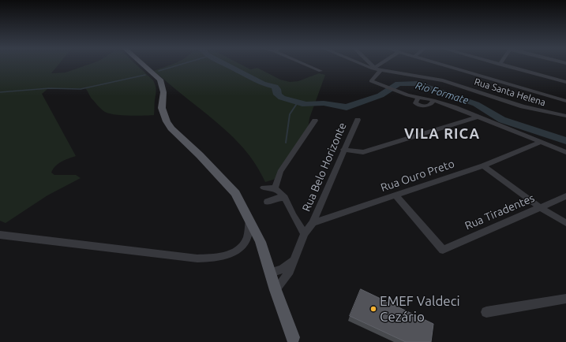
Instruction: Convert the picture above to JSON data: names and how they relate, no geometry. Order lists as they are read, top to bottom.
{
  "streets": {
    "street": [
      "Rua Santa Helena",
      "Rua Belo Horizonte",
      "Rua Ouro Preto",
      "Rua Tiradentes"
    ]
  },
  "crossings": [
    ["Rua Belo Horizonte", "Rua Ouro Preto"],
    ["Rua Ouro Preto", "Rua Tiradentes"]
  ],
  "districts": ["VILA RICA"],
  "water": ["Rio Formate"],
  "places": ["EMEF Valdeci Cezário"]
}
